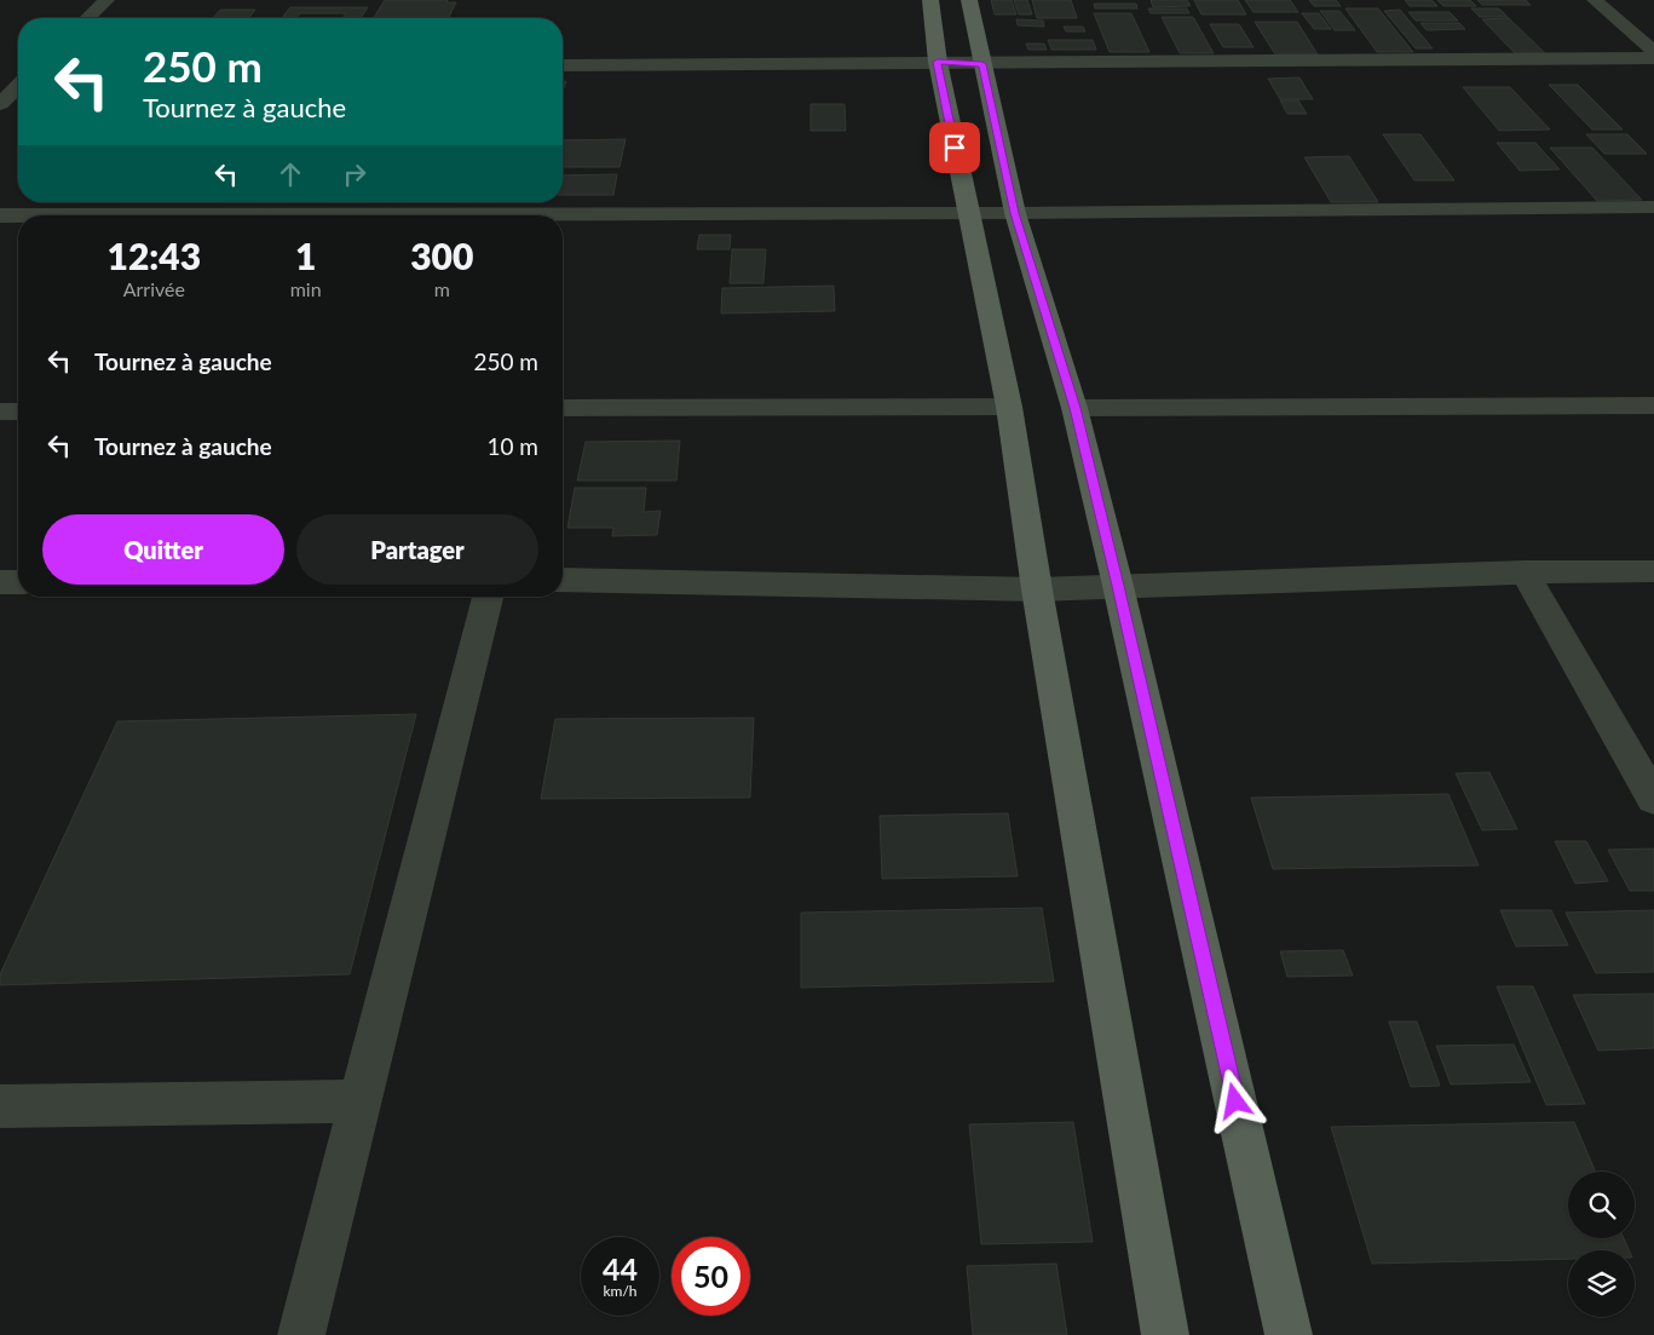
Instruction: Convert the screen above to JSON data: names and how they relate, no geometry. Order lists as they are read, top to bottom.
{
  "page": {
    "turn": ["250 m", "Tournez à gauche"],
    "eta": [
      "12:43",
      "Arrivée",
      "1",
      "min",
      "300",
      "m"
    ],
    "list": [
      {
        "name": "Tournez à gauche",
        "value": "250 m"
      },
      {
        "name": "Tournez à gauche",
        "value": "10 m"
      }
    ],
    "buttons": ["Quitter", "Partager"],
    "speed": "44 km/h",
    "limit": "50"
  }
}
